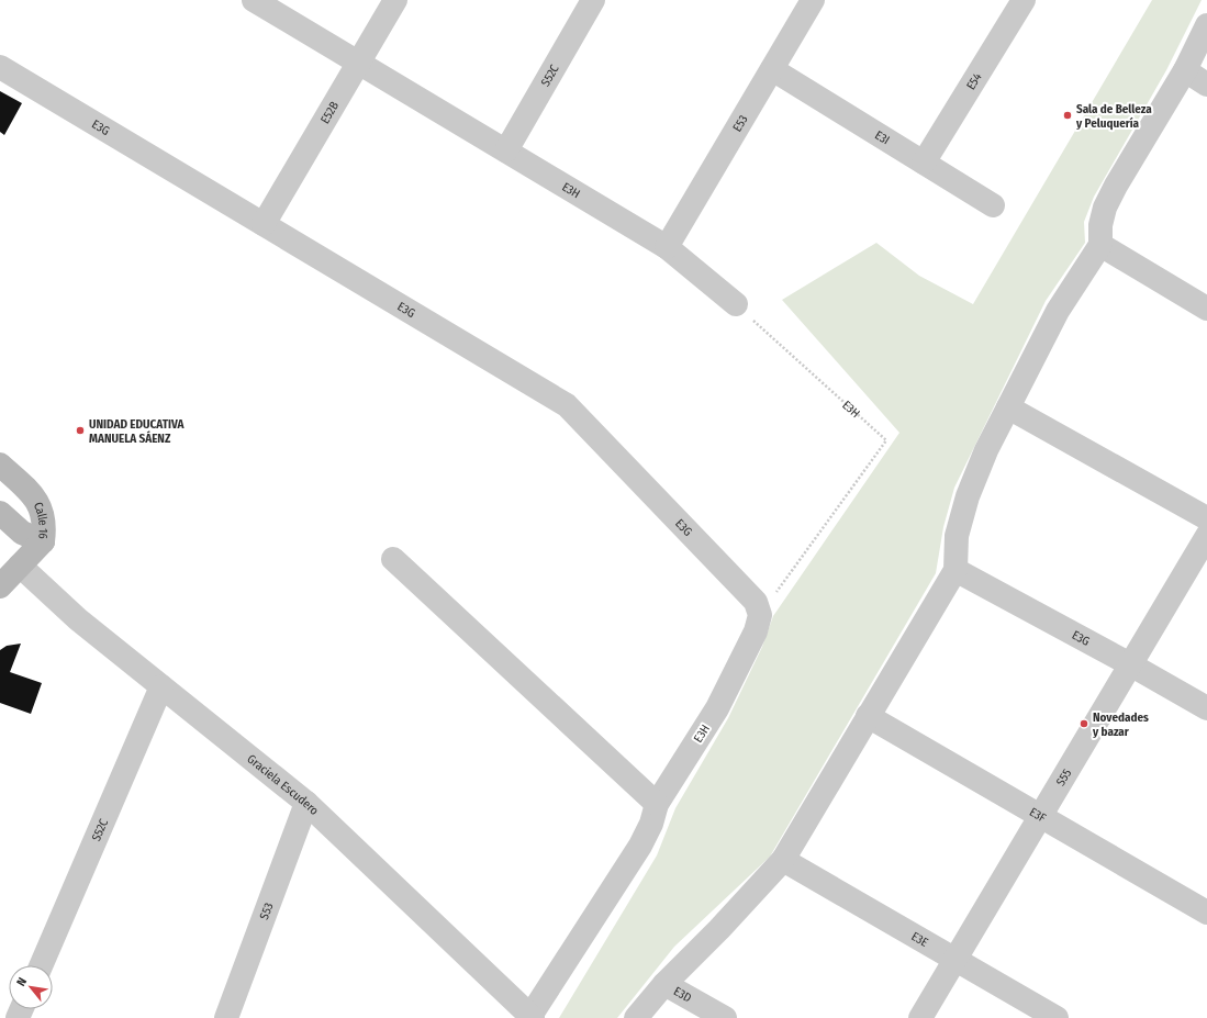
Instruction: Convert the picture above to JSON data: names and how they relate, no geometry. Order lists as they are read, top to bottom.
{
  "streets": {
    "main road": ["Calle 16"],
    "street": [
      "S52C",
      "E54",
      "E52B",
      "E53",
      "E3G",
      "E3I",
      "E3H",
      "S55",
      "Graciela Escudero",
      "E3F",
      "S53",
      "E3E",
      "E3D"
    ]
  },
  "crossings": [
    ["S52C", "E3H"],
    ["S52C", "Graciela Escudero"],
    ["E54", "E3I"],
    ["E52B", "E3G"],
    ["E52B", "E3H"],
    ["E53", "E3I"],
    ["E53", "E3H"],
    ["E3G", "E3H"],
    ["E3G", "S55"],
    ["E3H", "Graciela Escudero"],
    ["S55", "E3F"],
    ["S55", "E3E"],
    ["Graciela Escudero", "S53"]
  ],
  "places": ["Sala de Belleza y Peluquería", "UNIDAD EDUCATIVA MANUELA SÁENZ", "Novedades y bazar"],
  "north": "top left"
}
